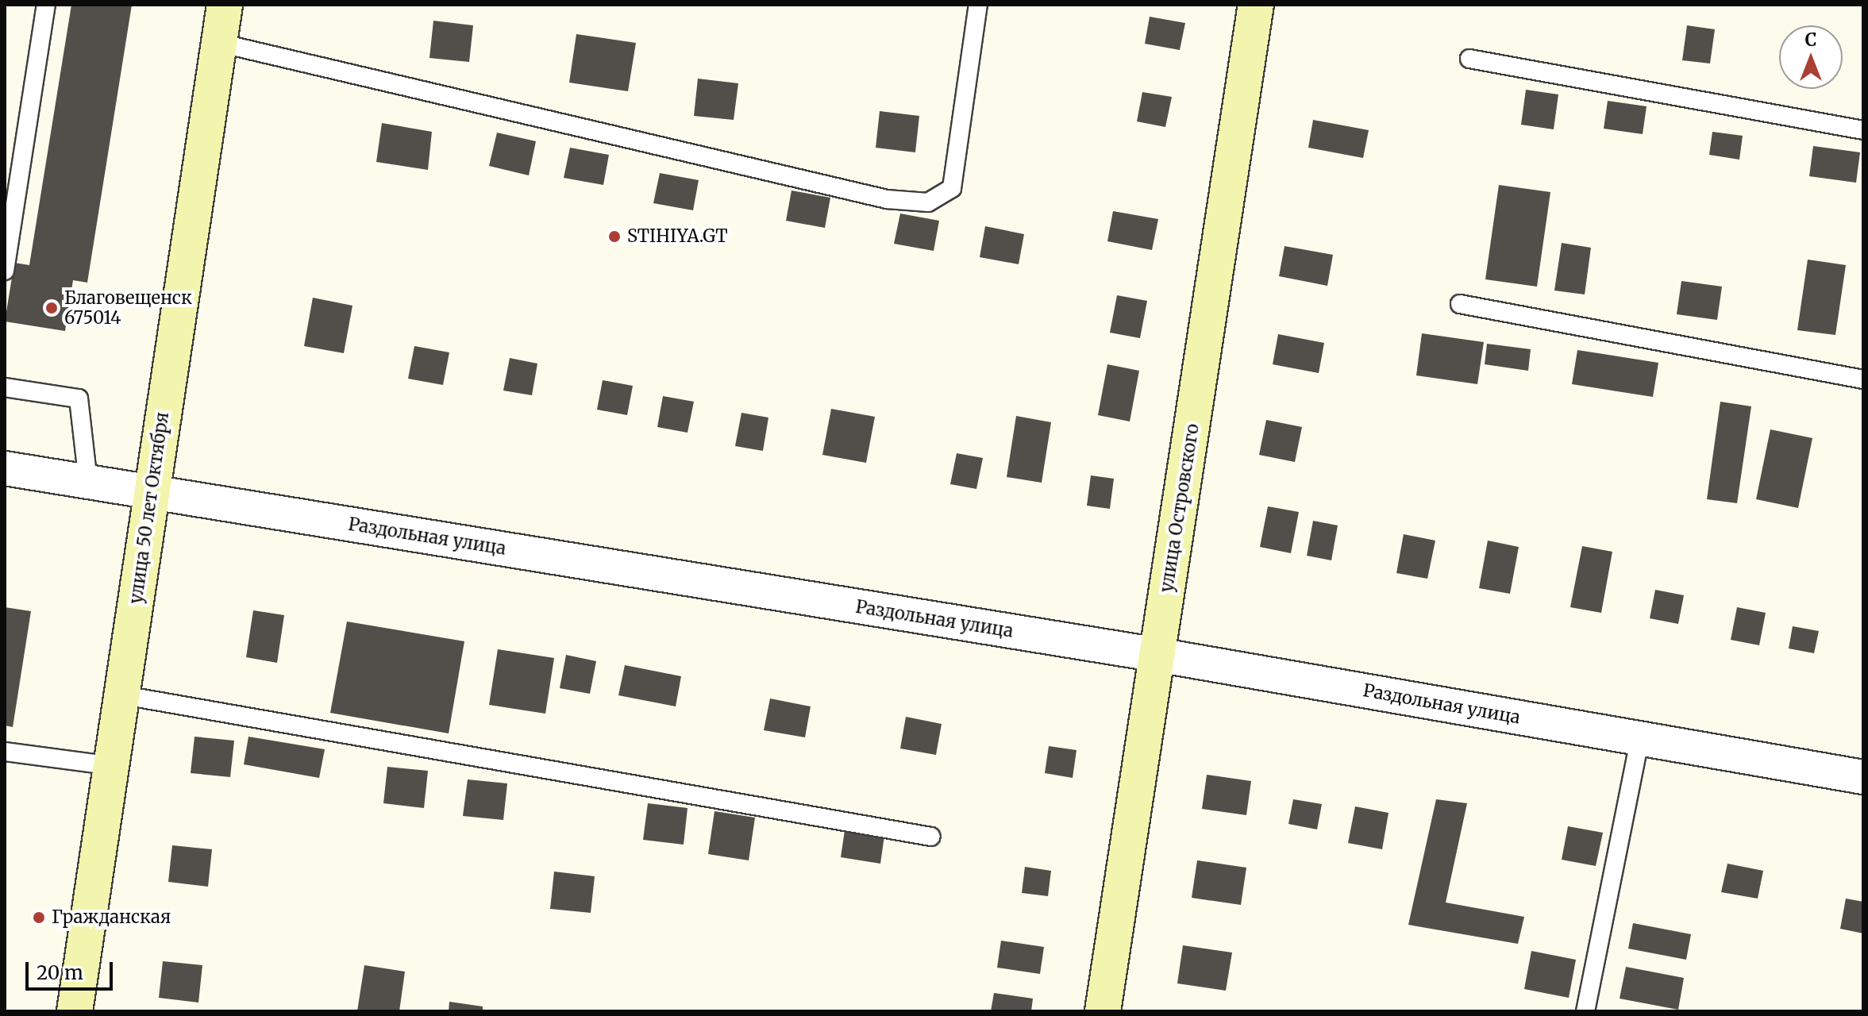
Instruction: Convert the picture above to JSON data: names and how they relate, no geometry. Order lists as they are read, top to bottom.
{
  "streets": {
    "main road": ["улица 50 лет Октября", "улица Островского"],
    "street": ["Раздольная улица"]
  },
  "crossings": [
    ["улица 50 лет Октября", "Раздольная улица"],
    ["улица Островского", "Раздольная улица"]
  ],
  "places": ["STIHIYA.GT", "Благовещенск 675014", "Гражданская"],
  "scale_bar": "20 m",
  "north": "top"
}
